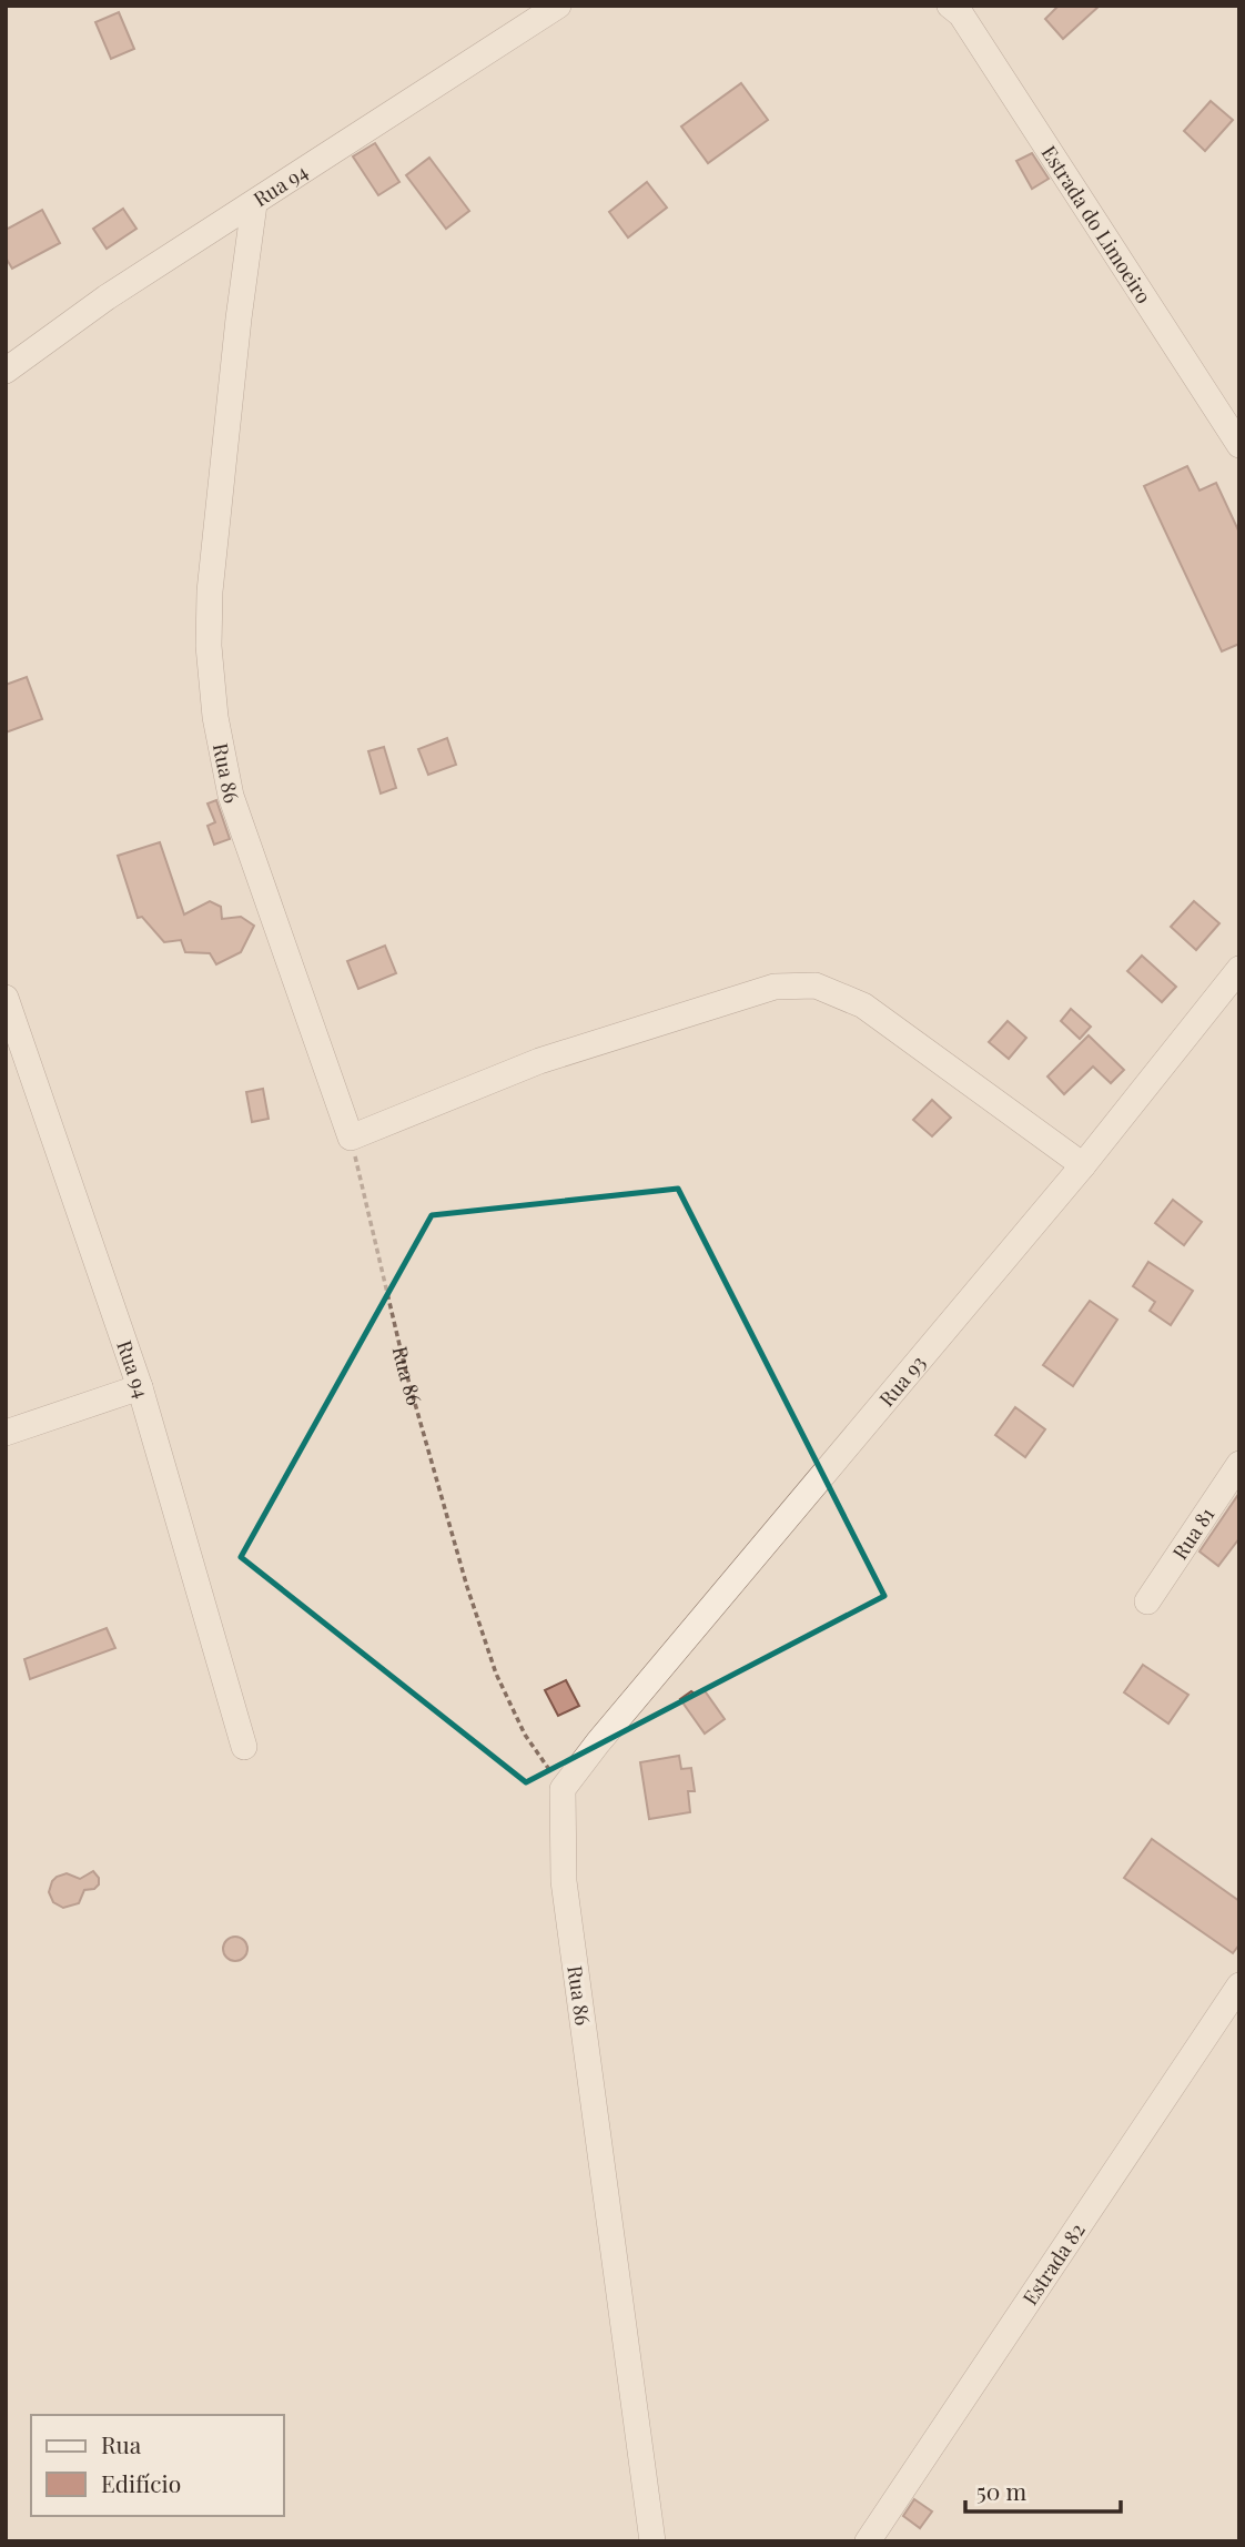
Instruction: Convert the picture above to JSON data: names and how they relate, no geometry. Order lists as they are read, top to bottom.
{
  "streets": {
    "street": [
      "Rua 94",
      "Estrada do Limoeiro",
      "Rua 86",
      "Rua 93",
      "Rua 81",
      "Estrada 82"
    ]
  },
  "crossings": [
    ["Rua 94", "Rua 86"],
    ["Rua 86", "Rua 93"]
  ],
  "legend": ["Rua", "Edifício"],
  "scale_bar": "50 m"
}
